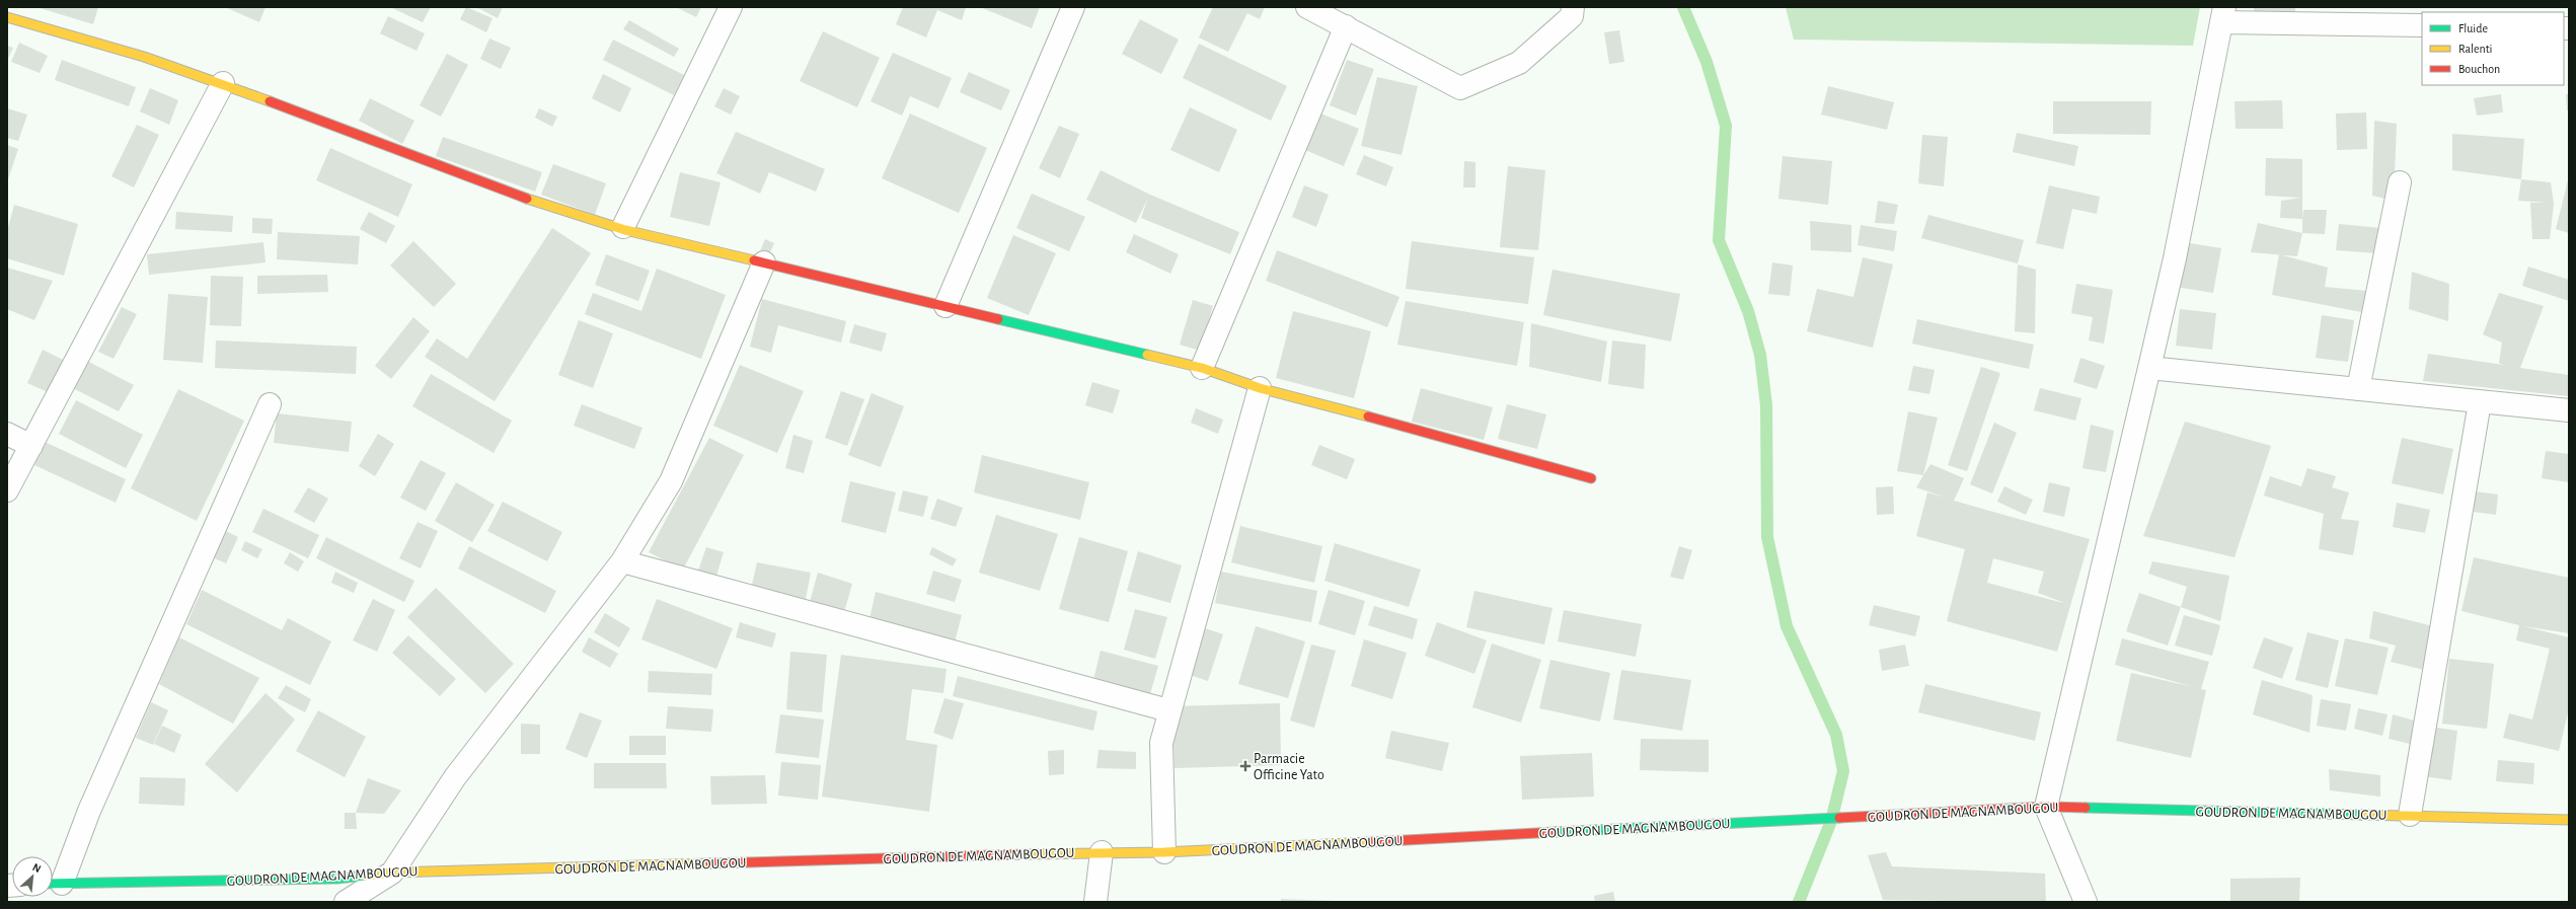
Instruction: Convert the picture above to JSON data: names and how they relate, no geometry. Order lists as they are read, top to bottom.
{
  "streets": {
    "street": ["GOUDRON DE MAGNAMBOUGOU"]
  },
  "places": {
    "health": ["Parmacie Officine Yato"]
  },
  "legend": ["Fluide", "Ralenti", "Bouchon"],
  "north": "top right"
}
